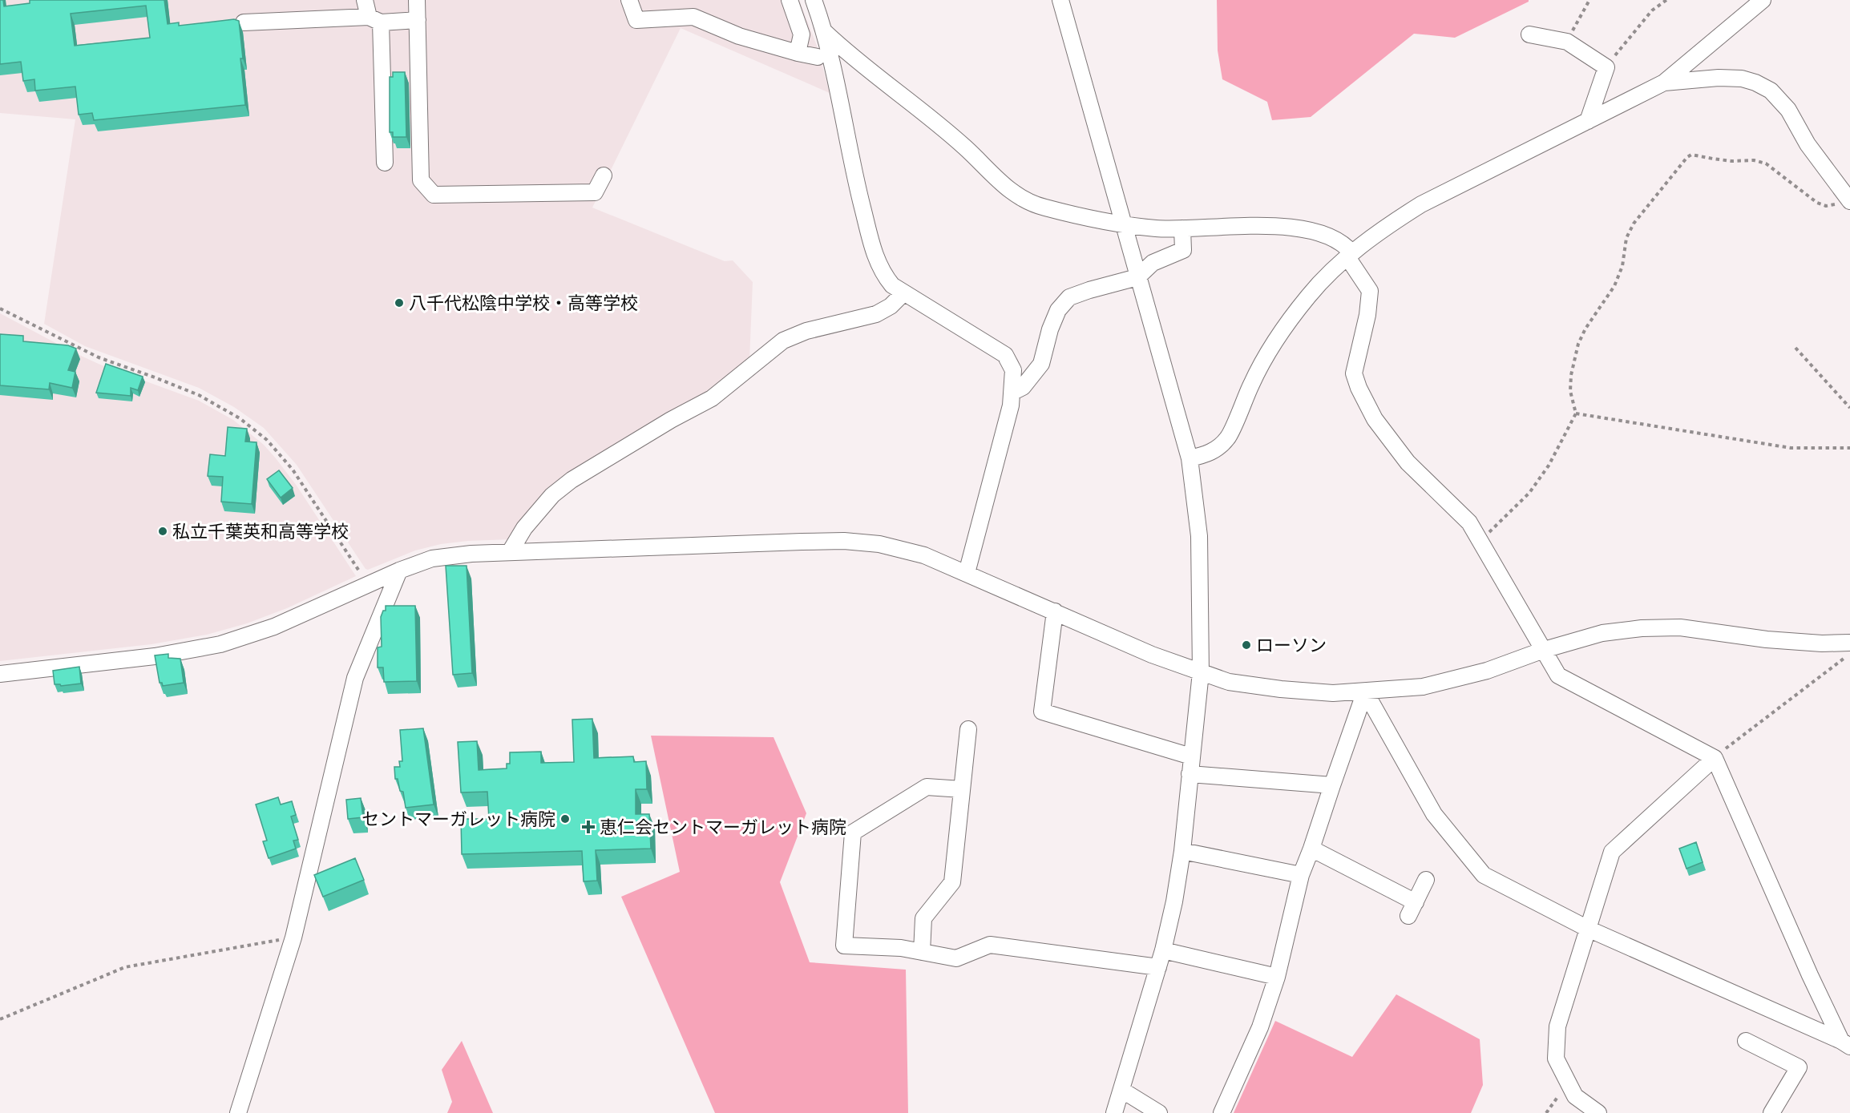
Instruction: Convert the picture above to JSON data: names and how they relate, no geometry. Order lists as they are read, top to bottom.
{
  "places": {
    "other": [
      "八千代松陰中学校・高等学校",
      "私立千葉英和高等学校",
      "ローソン",
      "セントマーガレット病院"
    ],
    "health": ["恵仁会セントマーガレット病院"]
  }
}
